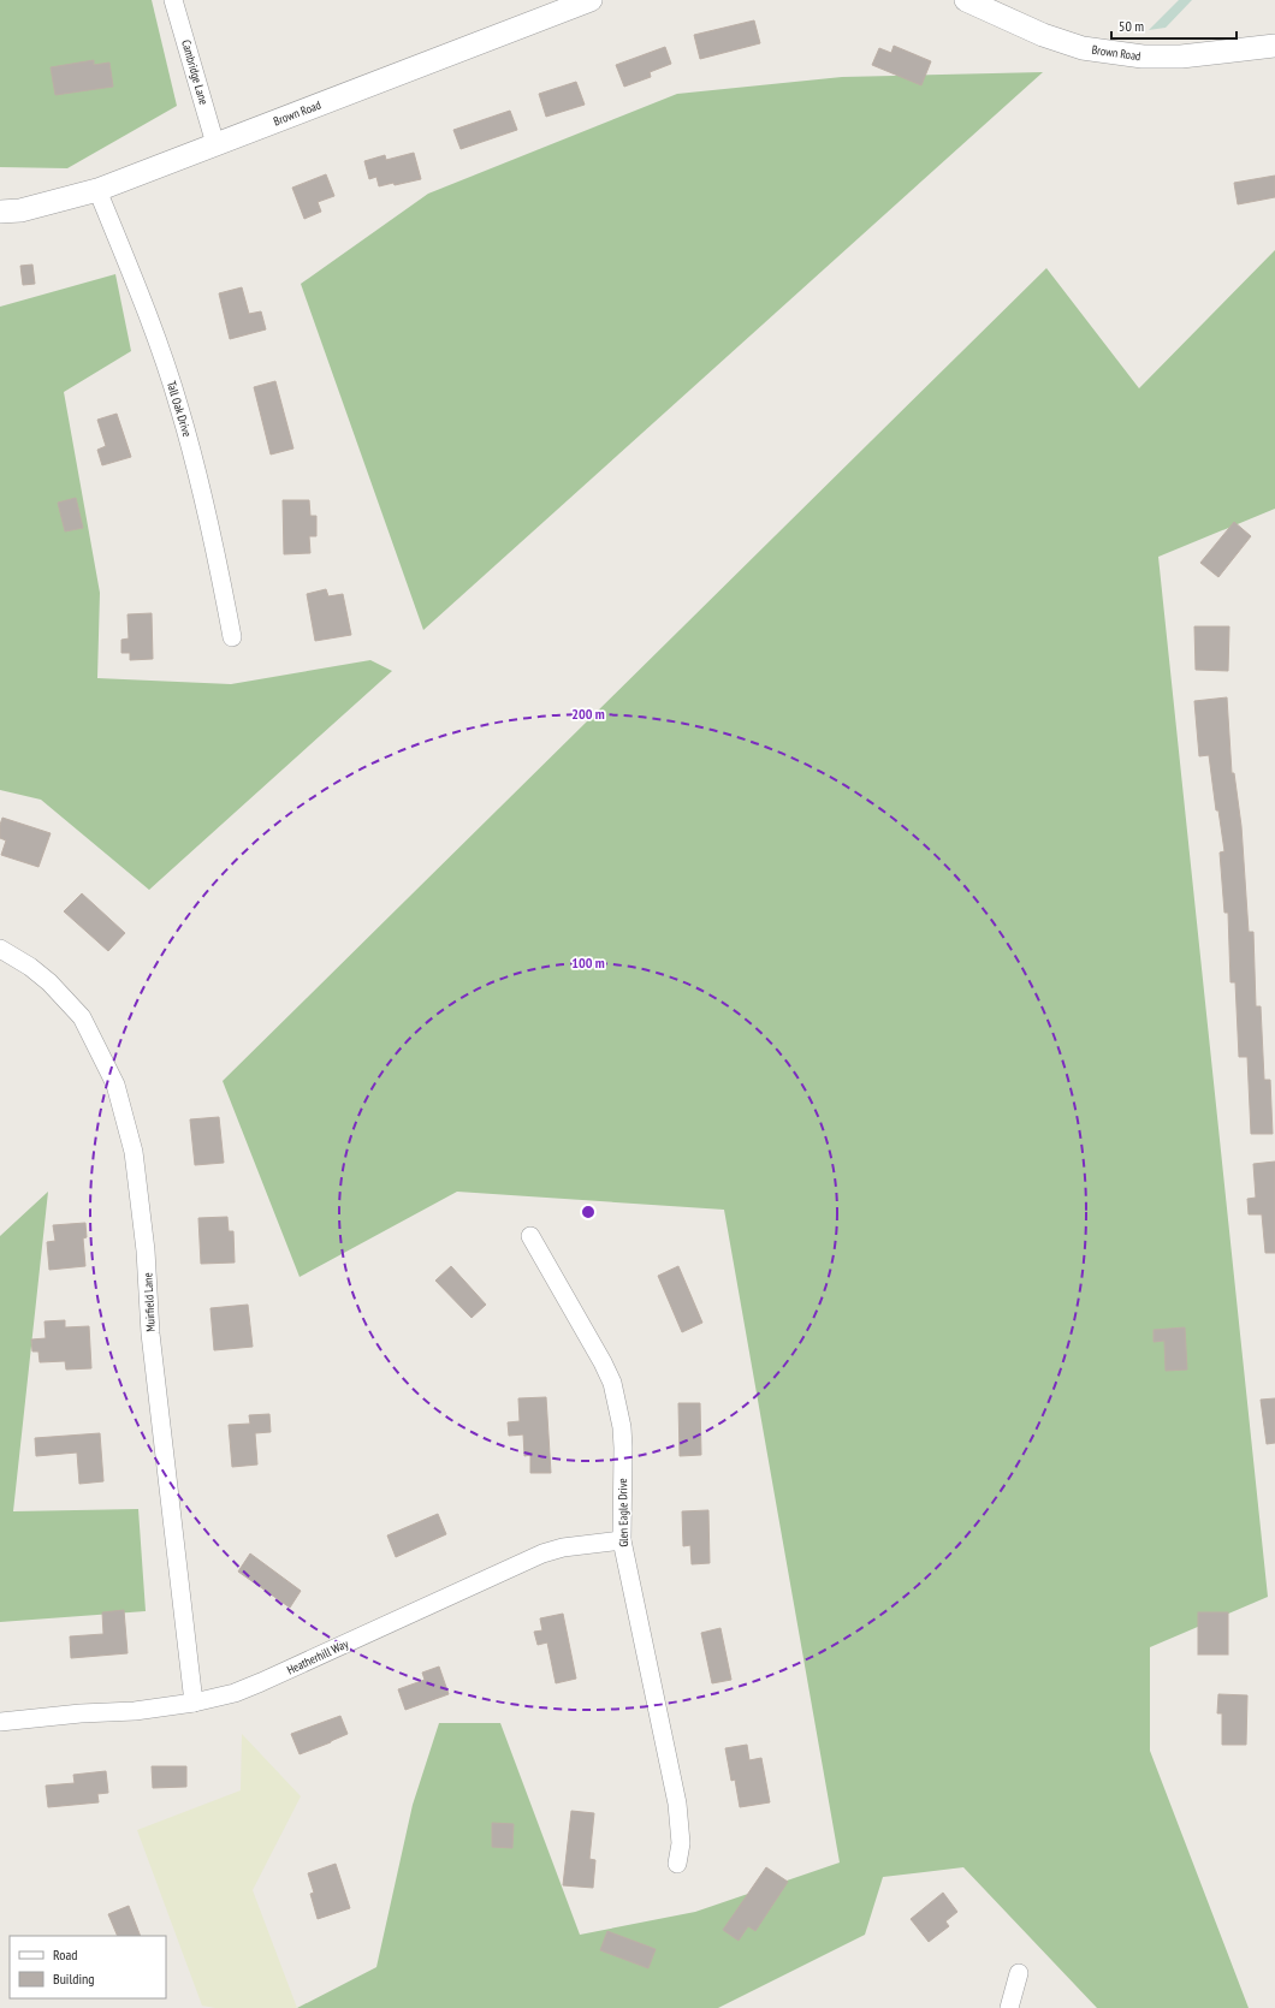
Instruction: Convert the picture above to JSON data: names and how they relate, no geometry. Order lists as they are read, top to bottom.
{
  "streets": {
    "street": [
      "Brown Road",
      "Cambridge Lane",
      "Tall Oak Drive",
      "Muirfield Lane",
      "Glen Eagle Drive",
      "Heatherhill Way"
    ]
  },
  "crossings": [
    ["Brown Road", "Cambridge Lane"],
    ["Brown Road", "Tall Oak Drive"],
    ["Muirfield Lane", "Heatherhill Way"],
    ["Glen Eagle Drive", "Heatherhill Way"]
  ],
  "legend": ["Road", "Building"],
  "scale_bar": "50 m",
  "rings": ["200 m", "100 m"]
}
